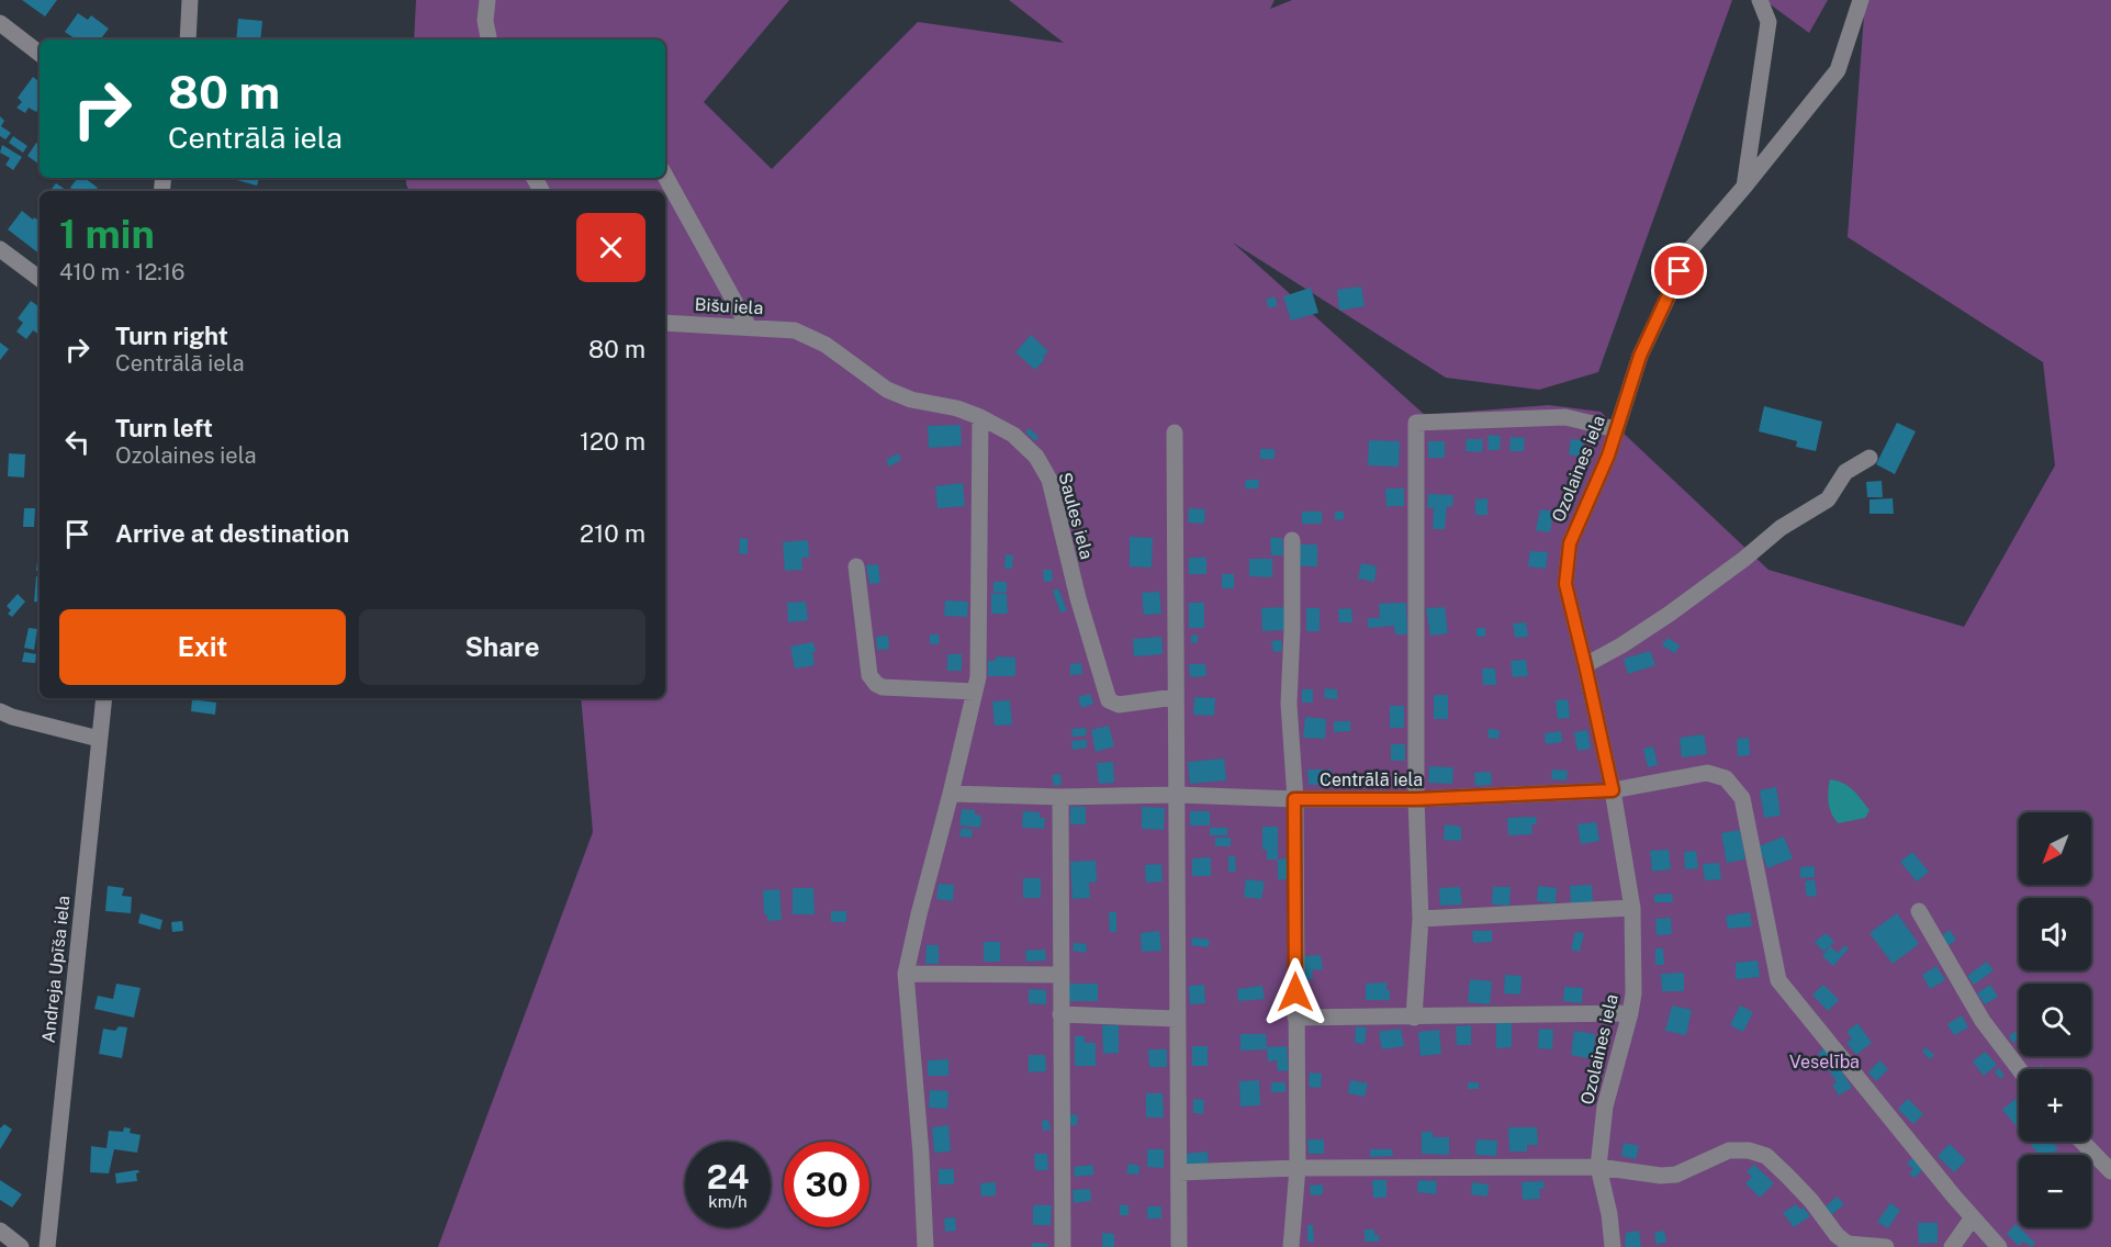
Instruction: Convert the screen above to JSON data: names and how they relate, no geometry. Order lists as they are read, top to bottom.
{
  "streets": {
    "street": [
      "Bišu iela",
      "Ozolaines iela",
      "Saules iela",
      "Centrālā iela",
      "Andreja Upīša iela"
    ]
  },
  "crossings": [
    ["Bišu iela", "Saules iela"],
    ["Ozolaines iela", "Centrālā iela"]
  ],
  "parks": ["Veselība"],
  "north": "bottom left",
  "page": {
    "turn": ["80 m", "Centrālā iela"],
    "heading": ["1 min", "410 m · 12:16"],
    "list": [
      {
        "name": "Turn right",
        "note": "Centrālā iela",
        "value": "80 m"
      },
      {
        "name": "Turn left",
        "note": "Ozolaines iela",
        "value": "120 m"
      },
      {
        "name": "Arrive at destination",
        "value": "210 m"
      }
    ],
    "buttons": ["Exit", "Share"],
    "map_buttons": ["+", "−"],
    "speed": "24 km/h",
    "limit": "30"
  }
}
